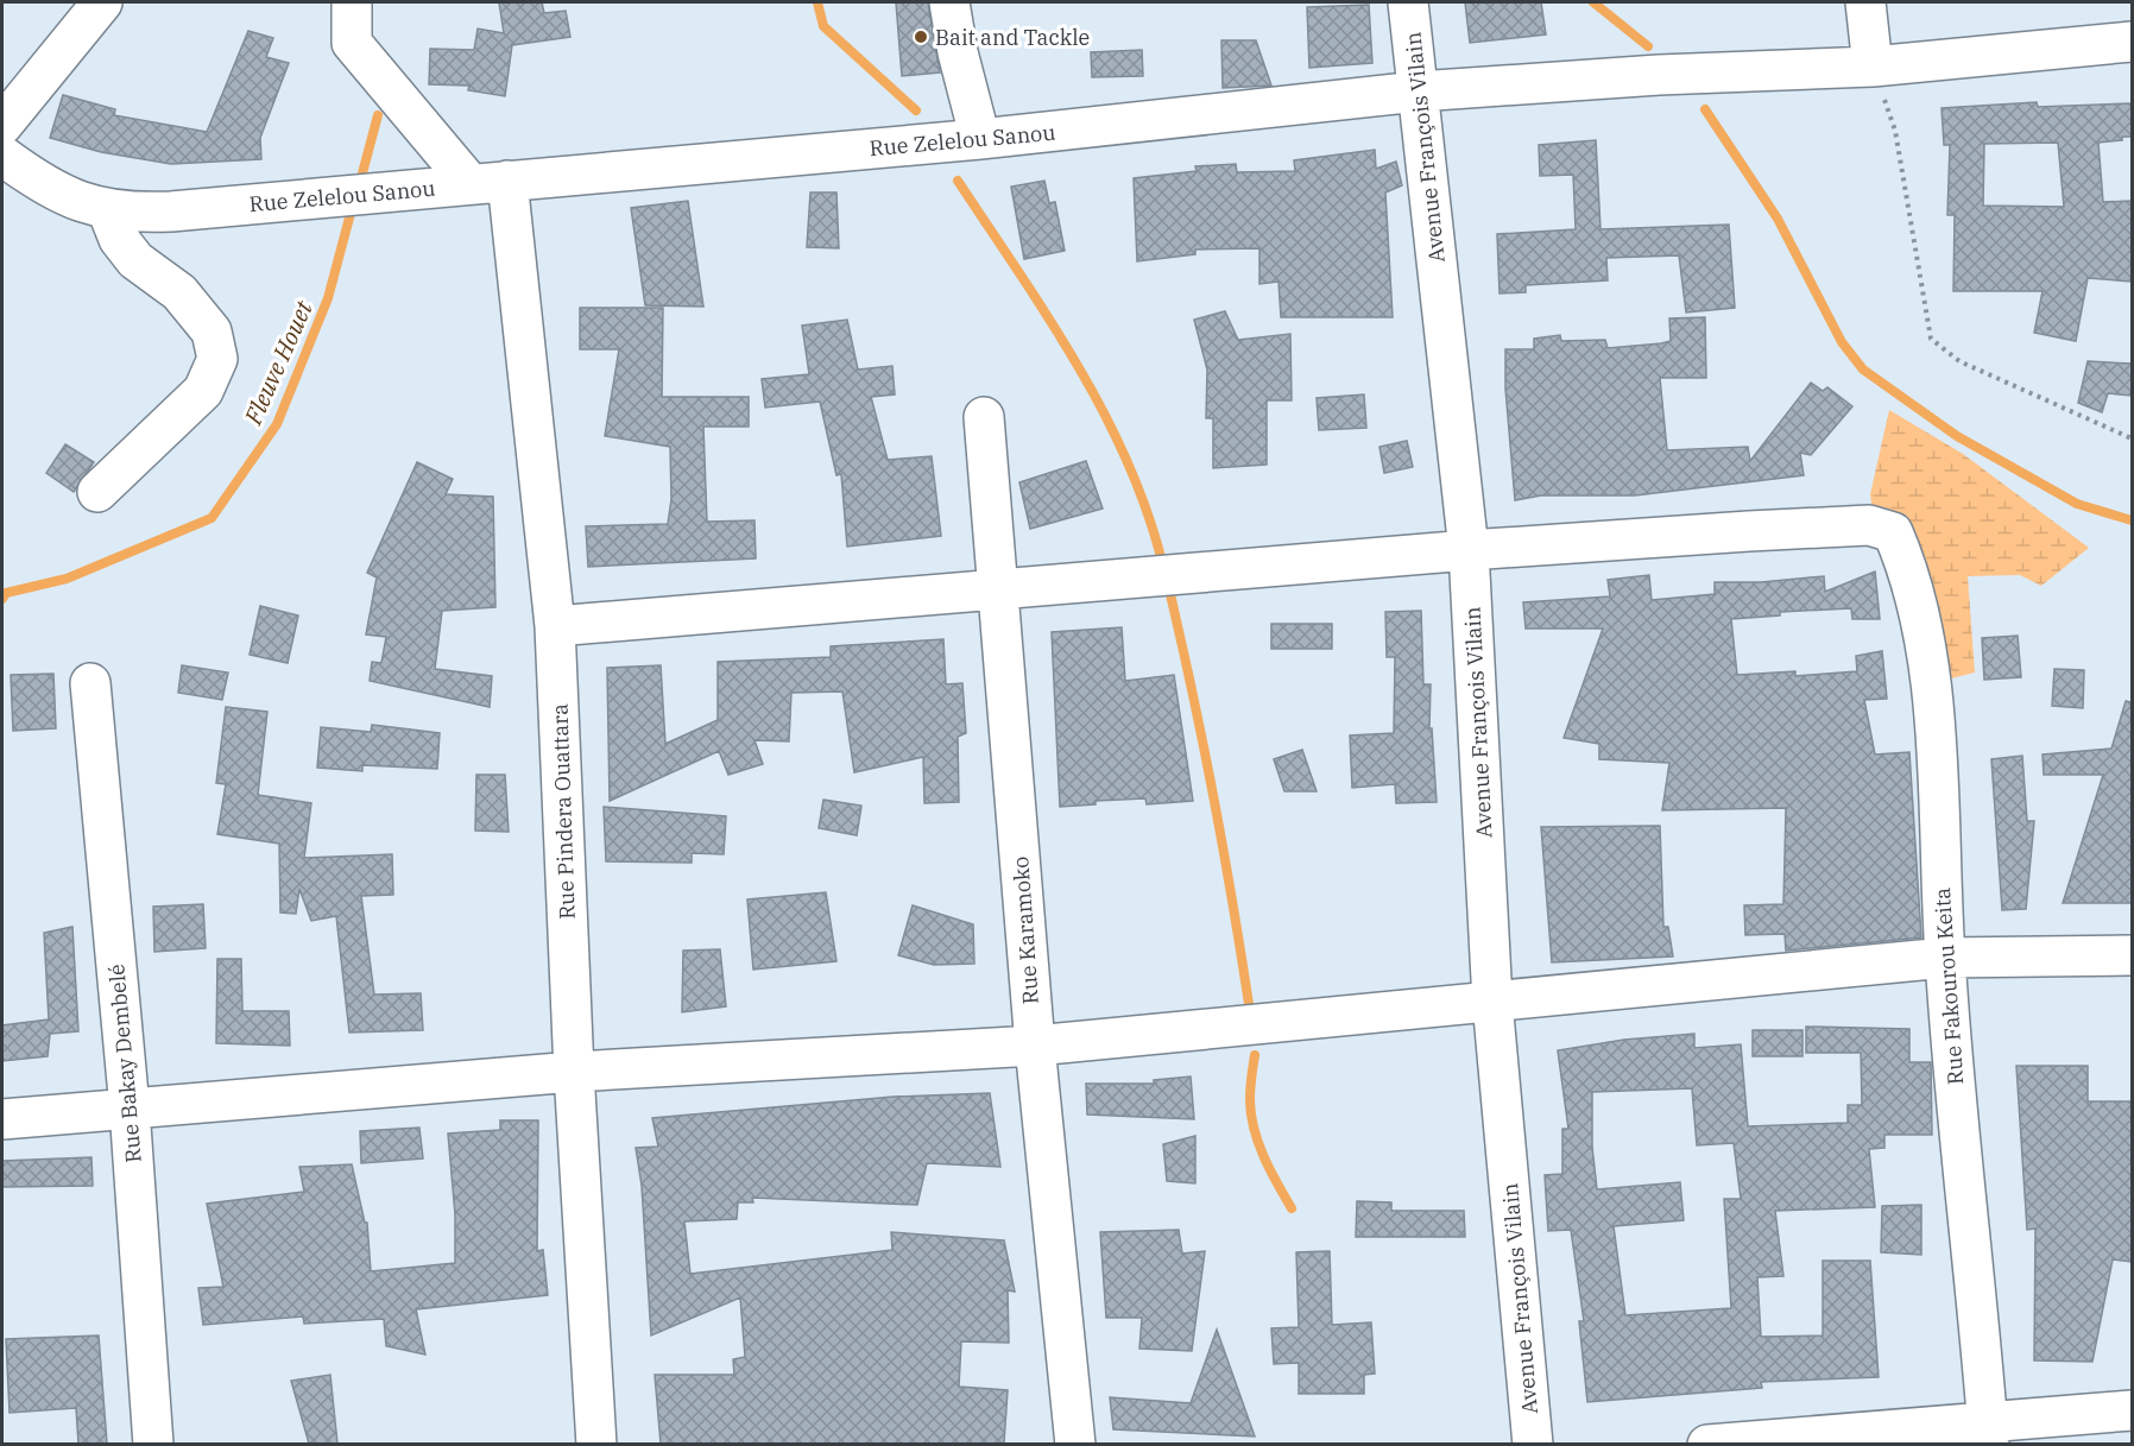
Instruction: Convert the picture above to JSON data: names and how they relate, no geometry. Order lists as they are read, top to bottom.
{
  "streets": {
    "street": [
      "Rue Zelelou Sanou",
      "Avenue François Vilain",
      "Rue Pindera Ouattara",
      "Rue Karamoko",
      "Rue Fakourou Keita",
      "Rue Bakay Dembelé"
    ]
  },
  "crossings": [
    ["Rue Zelelou Sanou", "Avenue François Vilain"],
    ["Rue Zelelou Sanou", "Rue Pindera Ouattara"],
    ["Avenue François Vilain", "Rue Fakourou Keita"]
  ],
  "water": ["Fleuve Houet"],
  "places": ["Bait and Tackle"]
}
